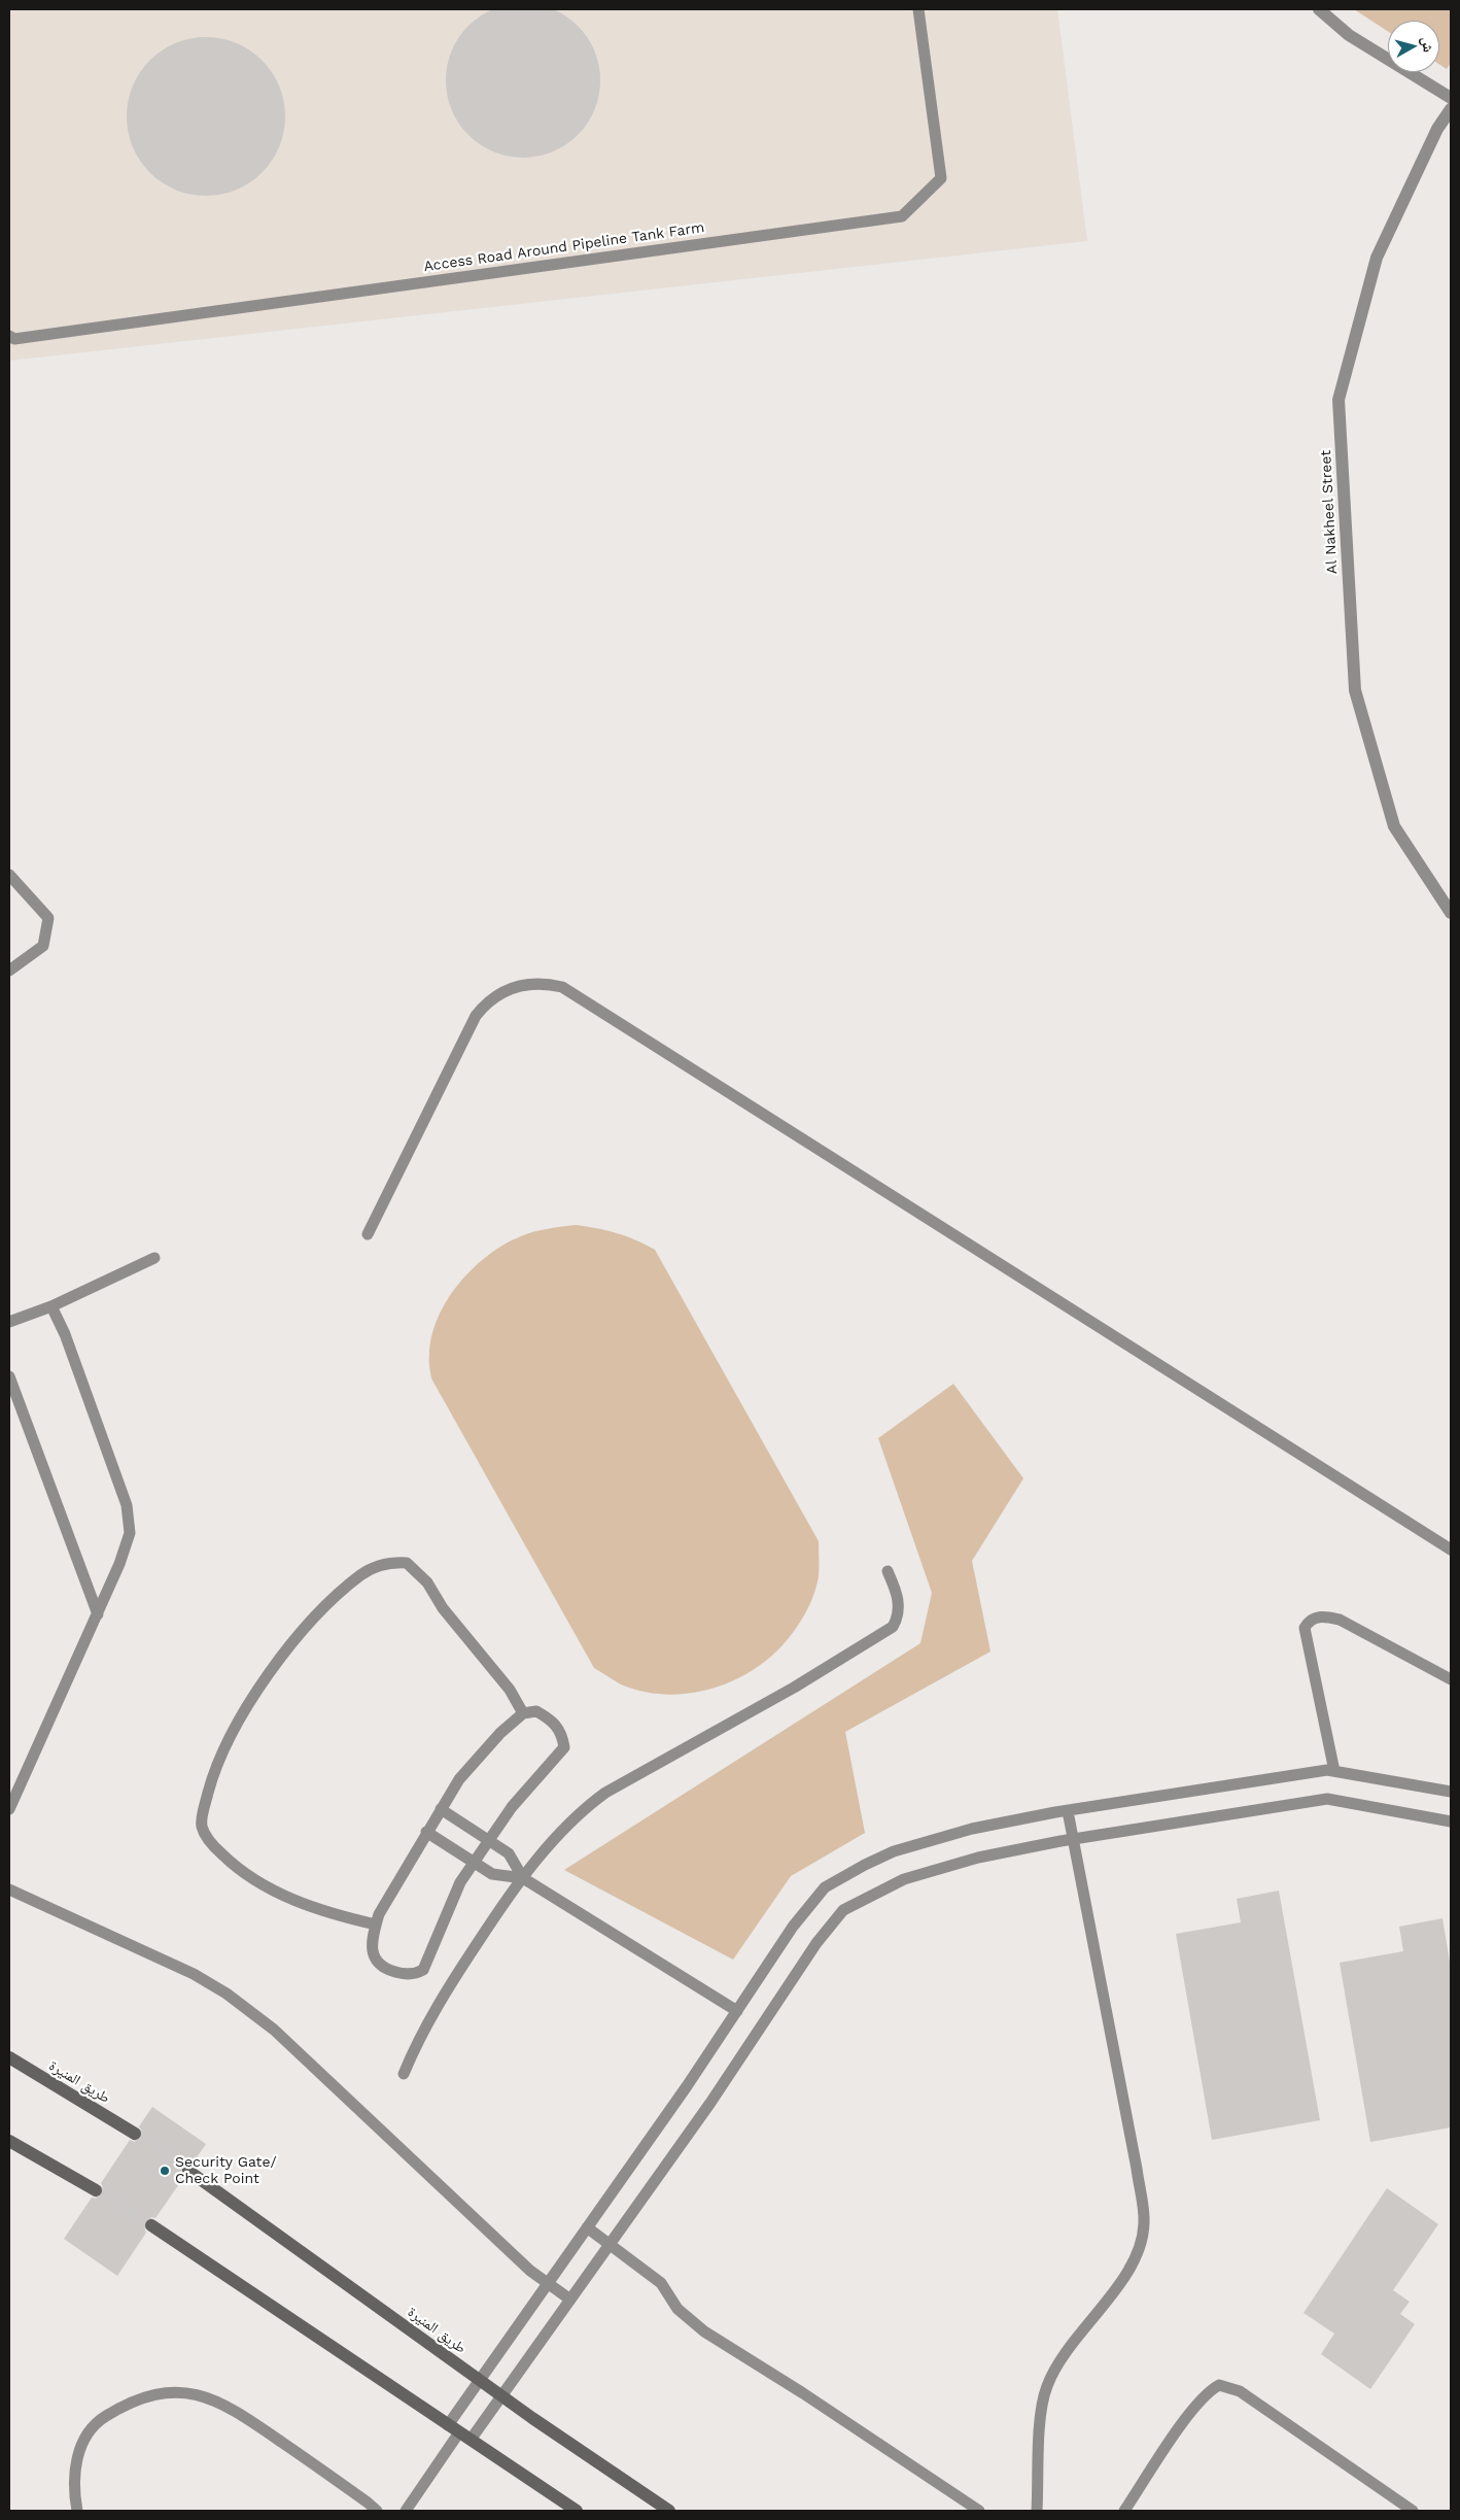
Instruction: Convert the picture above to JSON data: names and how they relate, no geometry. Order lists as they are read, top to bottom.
{
  "streets": {
    "street": ["Al Nakheel Street", "طريق المنيرة"],
    "lane": ["Access Road Around Pipeline Tank Farm"]
  },
  "places": ["Security Gate/ Check Point"],
  "north": "right"
}
